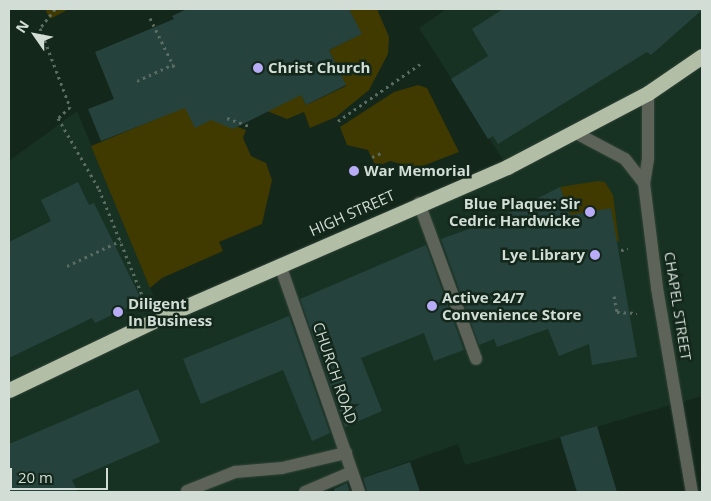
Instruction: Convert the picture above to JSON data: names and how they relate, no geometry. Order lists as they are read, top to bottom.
{
  "streets": {
    "highway": ["HIGH STREET"],
    "street": ["CHAPEL STREET", "CHURCH ROAD"]
  },
  "crossings": [
    ["HIGH STREET", "CHAPEL STREET"],
    ["HIGH STREET", "CHURCH ROAD"]
  ],
  "places": [
    "Christ Church",
    "War Memorial",
    "Blue Plaque: Sir Cedric Hardwicke",
    "Lye Library",
    "Active 24/7 Convenience Store",
    "Diligent In Business"
  ],
  "scale_bar": "20 m",
  "north": "top left"
}
